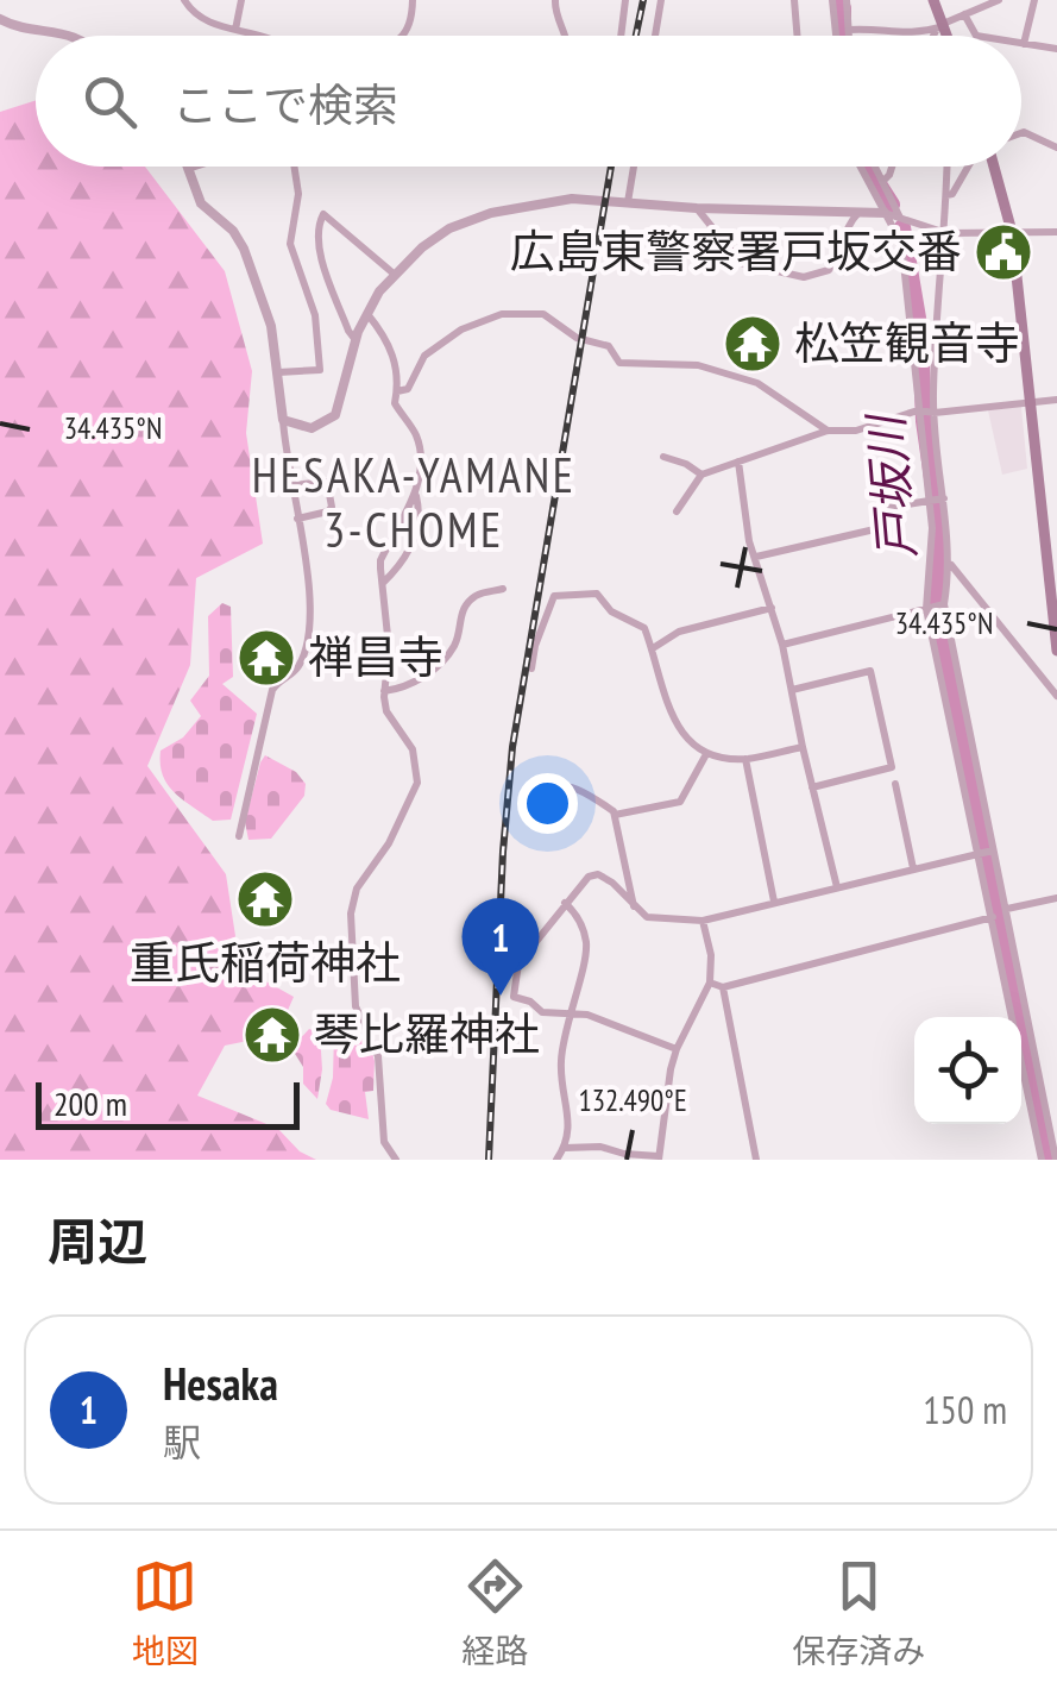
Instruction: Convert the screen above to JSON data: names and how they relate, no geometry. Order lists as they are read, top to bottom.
{
  "districts": ["HESAKA-YAMANE 3-CHOME"],
  "water": ["戸坂川"],
  "places": {
    "public building": ["広島東警察署戸坂交番"],
    "temple": [
      "松笠観音寺",
      "禅昌寺",
      "重氏稲荷神社",
      "琴比羅神社"
    ]
  },
  "scale_bar": "200 m",
  "page": {
    "search": "ここで検索",
    "pins": "1",
    "scale": "200 m",
    "heading": "周辺",
    "list": [
      {
        "mark": "1",
        "name": "Hesaka",
        "note": "駅",
        "value": "150 m"
      }
    ],
    "nav": ["地図", "経路", "保存済み"]
  },
  "coordinates": ["34.435°N", "132.490°E"]
}
